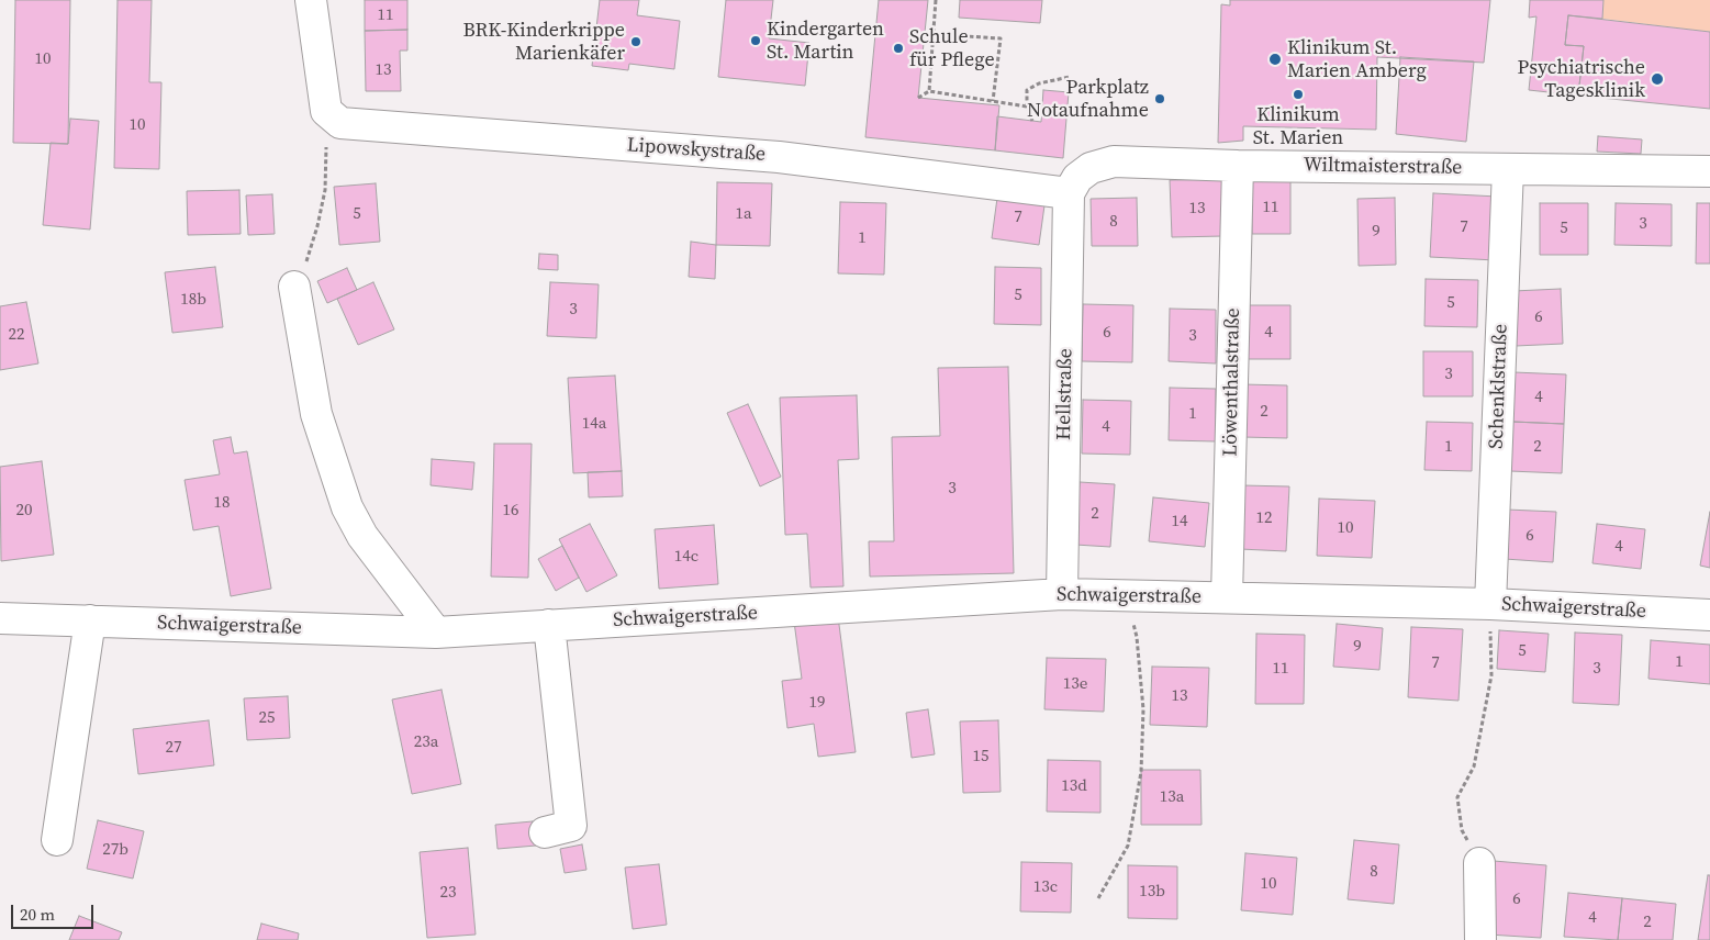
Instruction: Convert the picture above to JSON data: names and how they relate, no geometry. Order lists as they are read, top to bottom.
{
  "streets": {
    "street": [
      "Lipowskystraße",
      "Wiltmaisterstraße",
      "Löwenthalstraße",
      "Schenklstraße",
      "Hellstraße",
      "Schwaigerstraße"
    ]
  },
  "crossings": [
    ["Lipowskystraße", "Wiltmaisterstraße"],
    ["Lipowskystraße", "Hellstraße"],
    ["Wiltmaisterstraße", "Löwenthalstraße"],
    ["Wiltmaisterstraße", "Schenklstraße"],
    ["Wiltmaisterstraße", "Hellstraße"],
    ["Löwenthalstraße", "Schwaigerstraße"],
    ["Schenklstraße", "Schwaigerstraße"],
    ["Hellstraße", "Schwaigerstraße"]
  ],
  "places": [
    "Kindergarten St. Martin",
    "BRK-Kinderkrippe Marienkäfer",
    "Schule für Pflege",
    "Klinikum St. Marien Amberg",
    "Psychiatrische Tagesklinik",
    "Klinikum St. Marien",
    "Parkplatz Notaufnahme"
  ],
  "house_numbers": [
    "11",
    "10",
    "13",
    "10",
    "11",
    "13",
    "5",
    "1a",
    "7",
    "8",
    "3",
    "7",
    "5",
    "9",
    "1",
    "5",
    "18b",
    "5",
    "3",
    "6",
    "6",
    "4",
    "22",
    "3",
    "3",
    "4",
    "2",
    "1",
    "14a",
    "4",
    "1",
    "2",
    "3",
    "18",
    "20",
    "16",
    "2",
    "12",
    "14",
    "10",
    "6",
    "4",
    "14c",
    "9",
    "5",
    "1",
    "7",
    "11",
    "3",
    "13e",
    "13",
    "19",
    "25",
    "23a",
    "27",
    "15",
    "13d",
    "13a",
    "27b",
    "8",
    "10",
    "13c",
    "13b",
    "23",
    "6",
    "4",
    "2"
  ],
  "scale_bar": "20 m"
}
